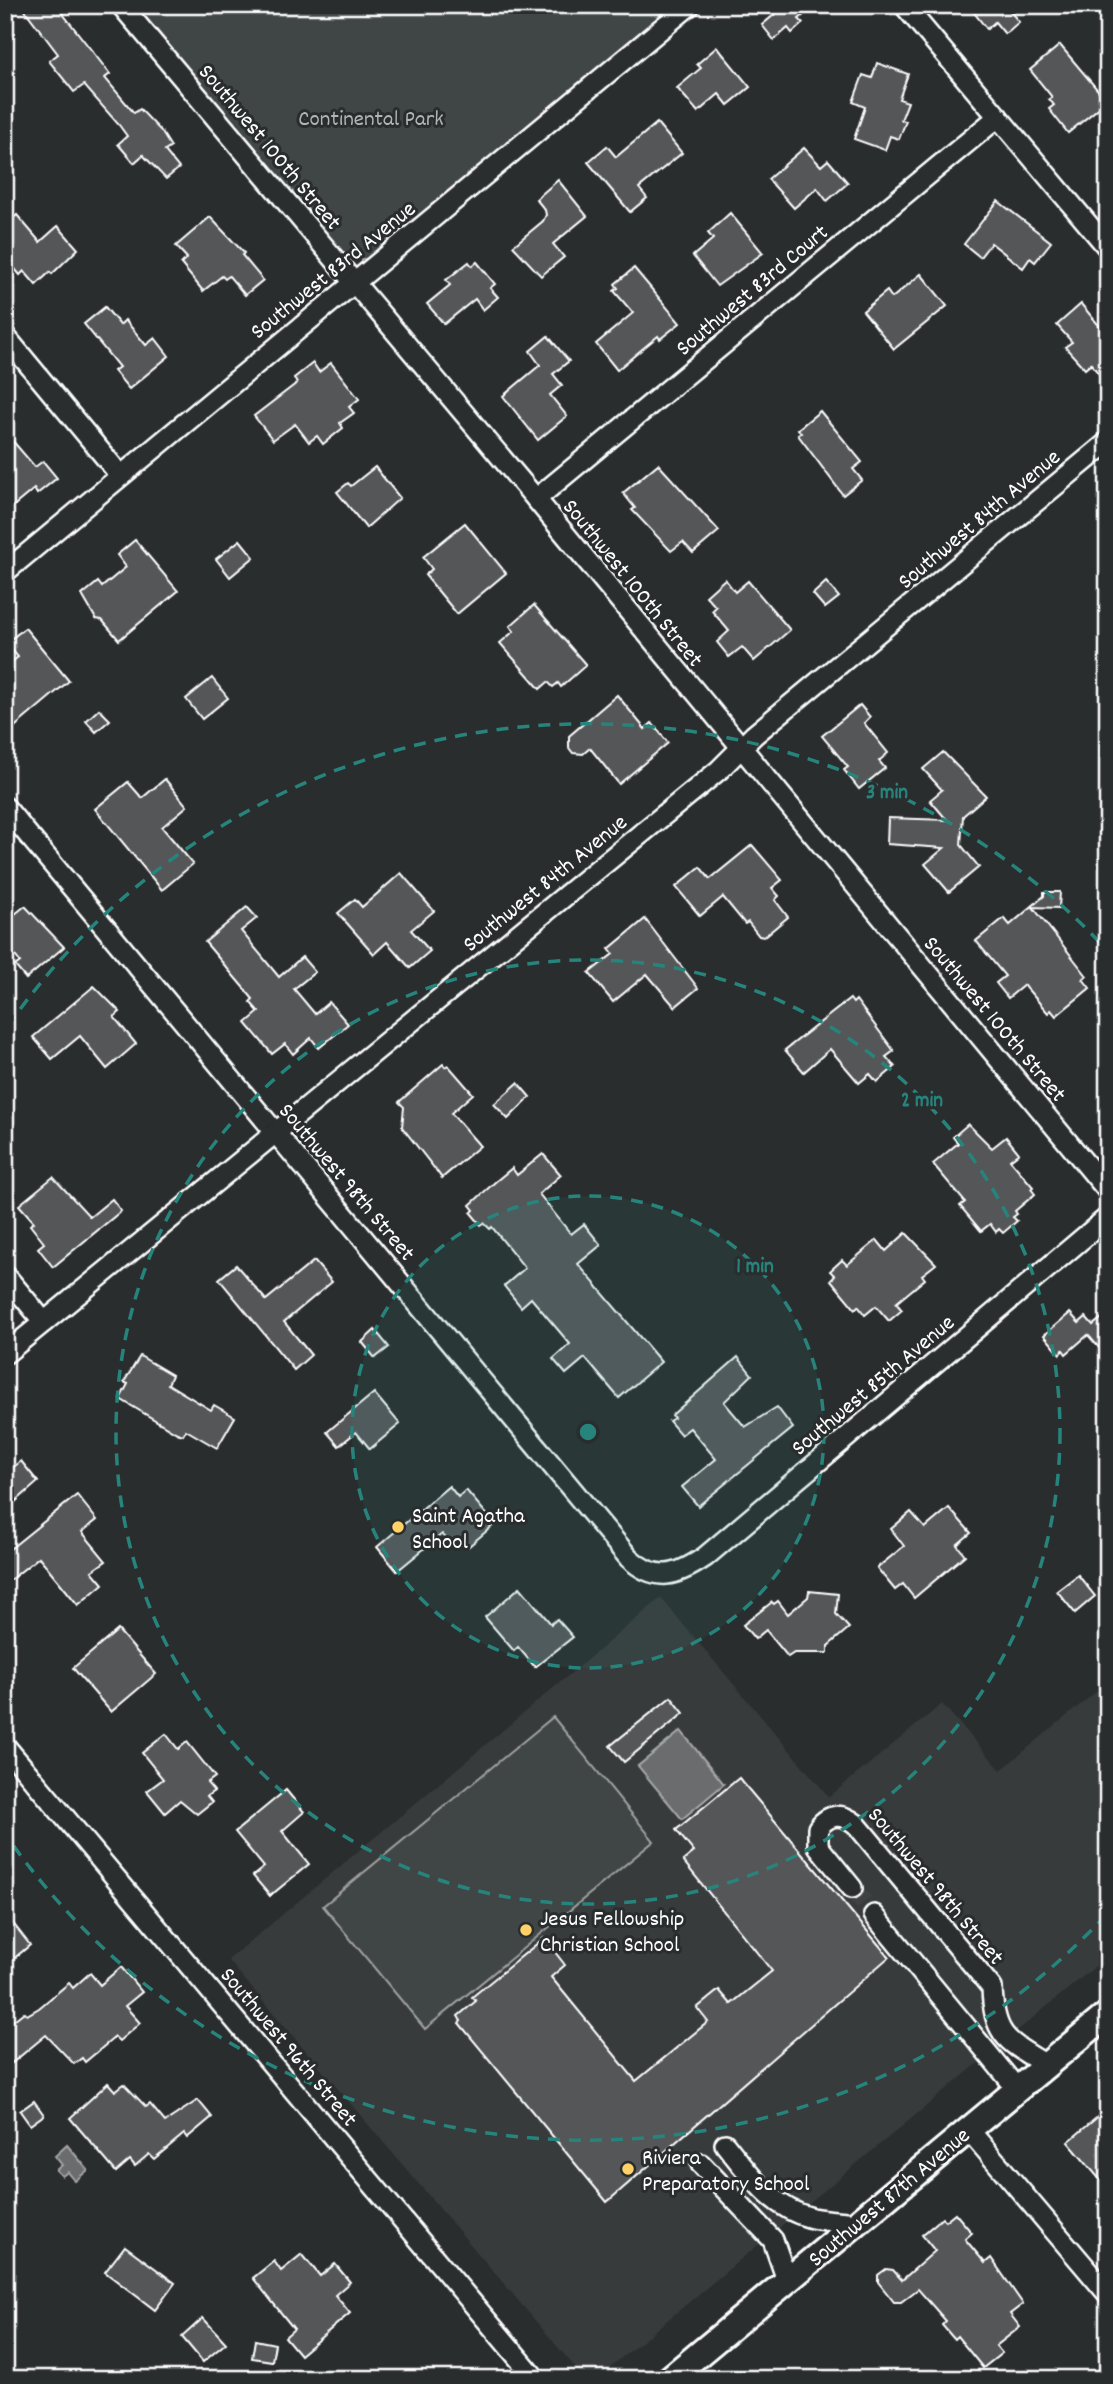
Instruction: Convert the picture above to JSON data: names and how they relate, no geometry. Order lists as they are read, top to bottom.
{
  "streets": {
    "main road": ["Southwest 87th Avenue"],
    "street": [
      "Southwest 100th Street",
      "Southwest 83rd Avenue",
      "Southwest 83rd Court",
      "Southwest 84th Avenue",
      "Southwest 98th Street",
      "Southwest 85th Avenue",
      "Southwest 96th Street"
    ]
  },
  "crossings": [
    ["Southwest 100th Street", "Southwest 83rd Avenue"],
    ["Southwest 100th Street", "Southwest 83rd Court"],
    ["Southwest 100th Street", "Southwest 84th Avenue"],
    ["Southwest 84th Avenue", "Southwest 98th Street"],
    ["Southwest 98th Street", "Southwest 85th Avenue"],
    ["Southwest 98th Street", "Southwest 87th Avenue"]
  ],
  "parks": ["Continental Park"],
  "places": ["Saint Agatha School", "Jesus Fellowship Christian School", "Riviera Preparatory School"],
  "rings": ["3 min", "2 min", "1 min"]
}
